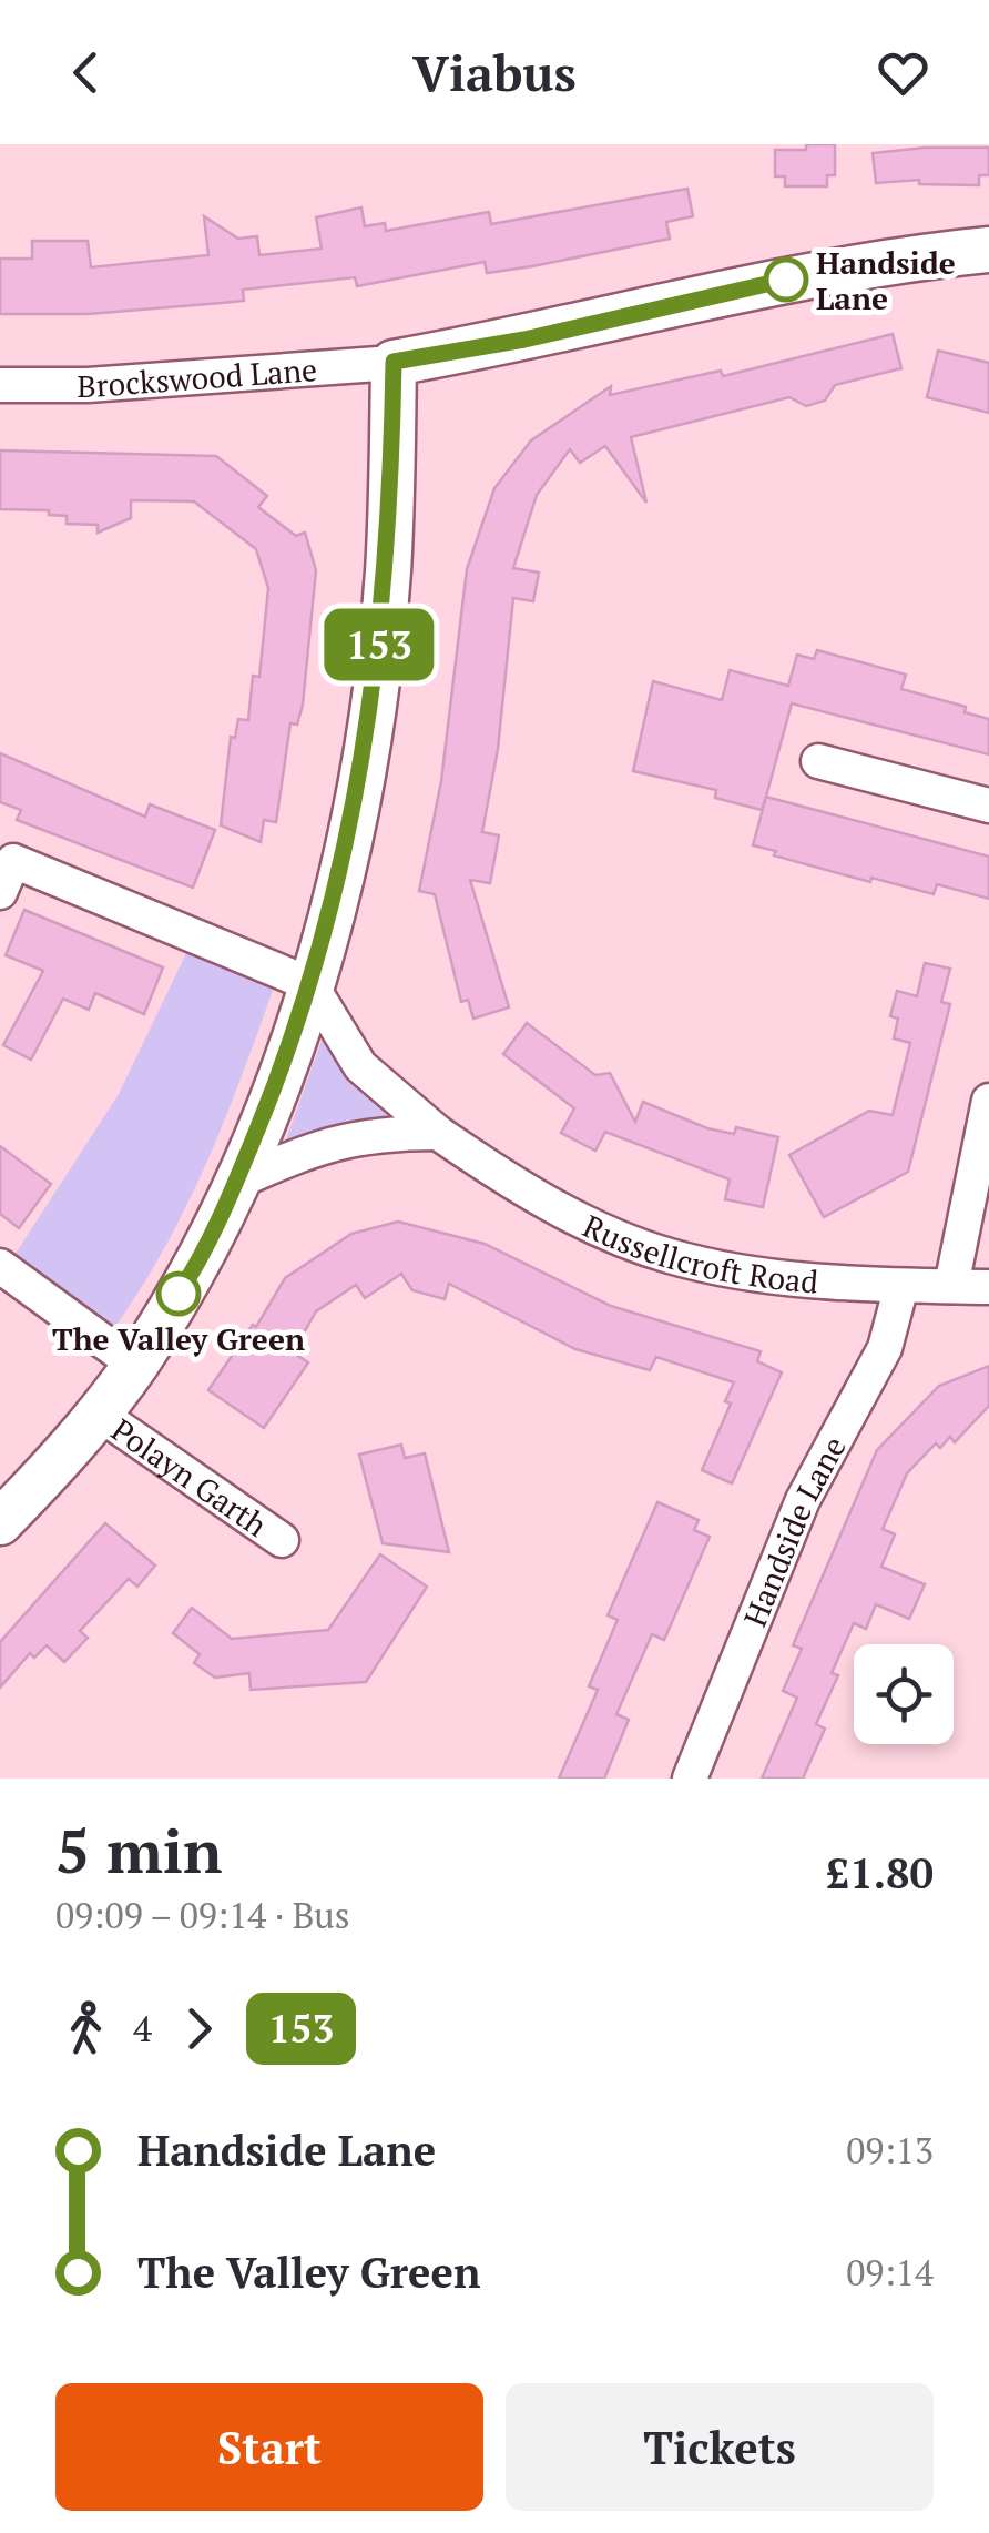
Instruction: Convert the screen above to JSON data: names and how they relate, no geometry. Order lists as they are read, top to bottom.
{
  "streets": {
    "street": [
      "Brockswood Lane",
      "Russellcroft Road",
      "Polayn Garth",
      "Handside Lane"
    ]
  },
  "crossings": [
    ["Russellcroft Road", "Handside Lane"]
  ],
  "places": ["Handside Lane", "The Valley Green"],
  "lines": ["bus line 153"],
  "page": {
    "header": "Viabus",
    "on_map": "153",
    "heading": ["5 min", "09:09 – 09:14 · Bus", "£1.80"],
    "legs": ["4", "153"],
    "list": [
      {
        "name": "Handside Lane",
        "value": "09:13"
      },
      {
        "name": "The Valley Green",
        "value": "09:14"
      }
    ],
    "buttons": ["Start", "Tickets"]
  }
}
